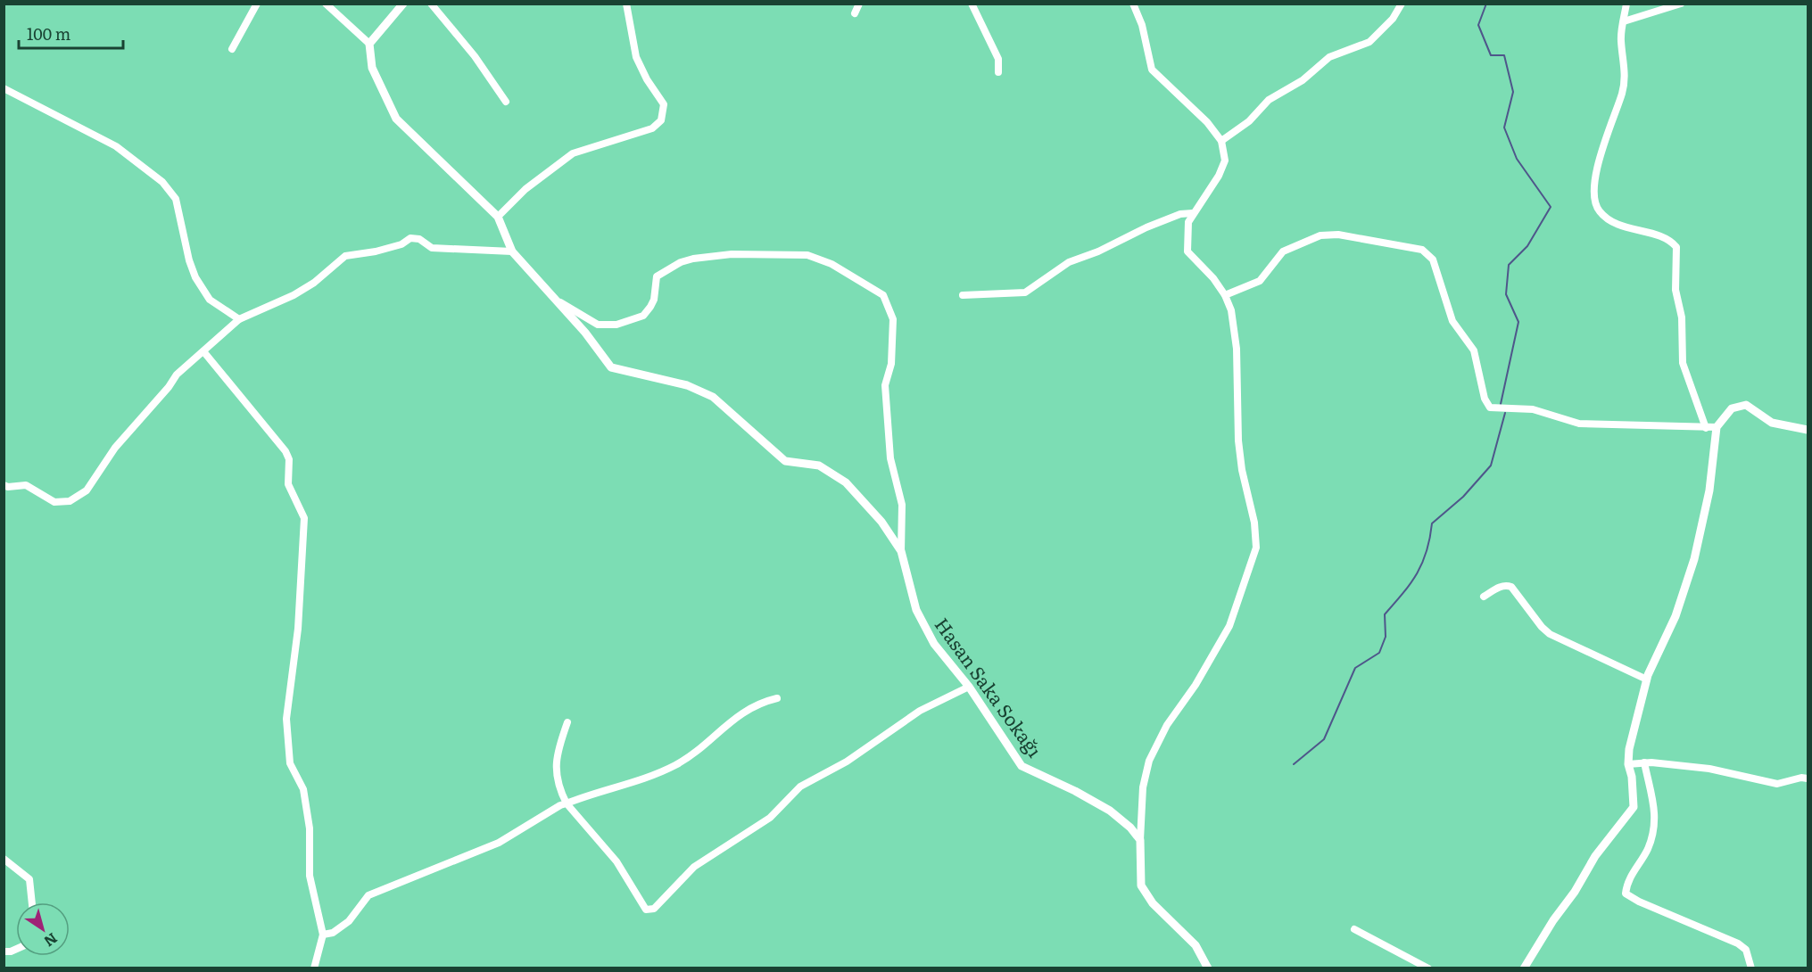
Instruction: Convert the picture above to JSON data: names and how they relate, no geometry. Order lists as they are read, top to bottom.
{
  "streets": {
    "street": ["Hasan Saka Sokağı"]
  },
  "scale_bar": "100 m",
  "north": "bottom right"
}
